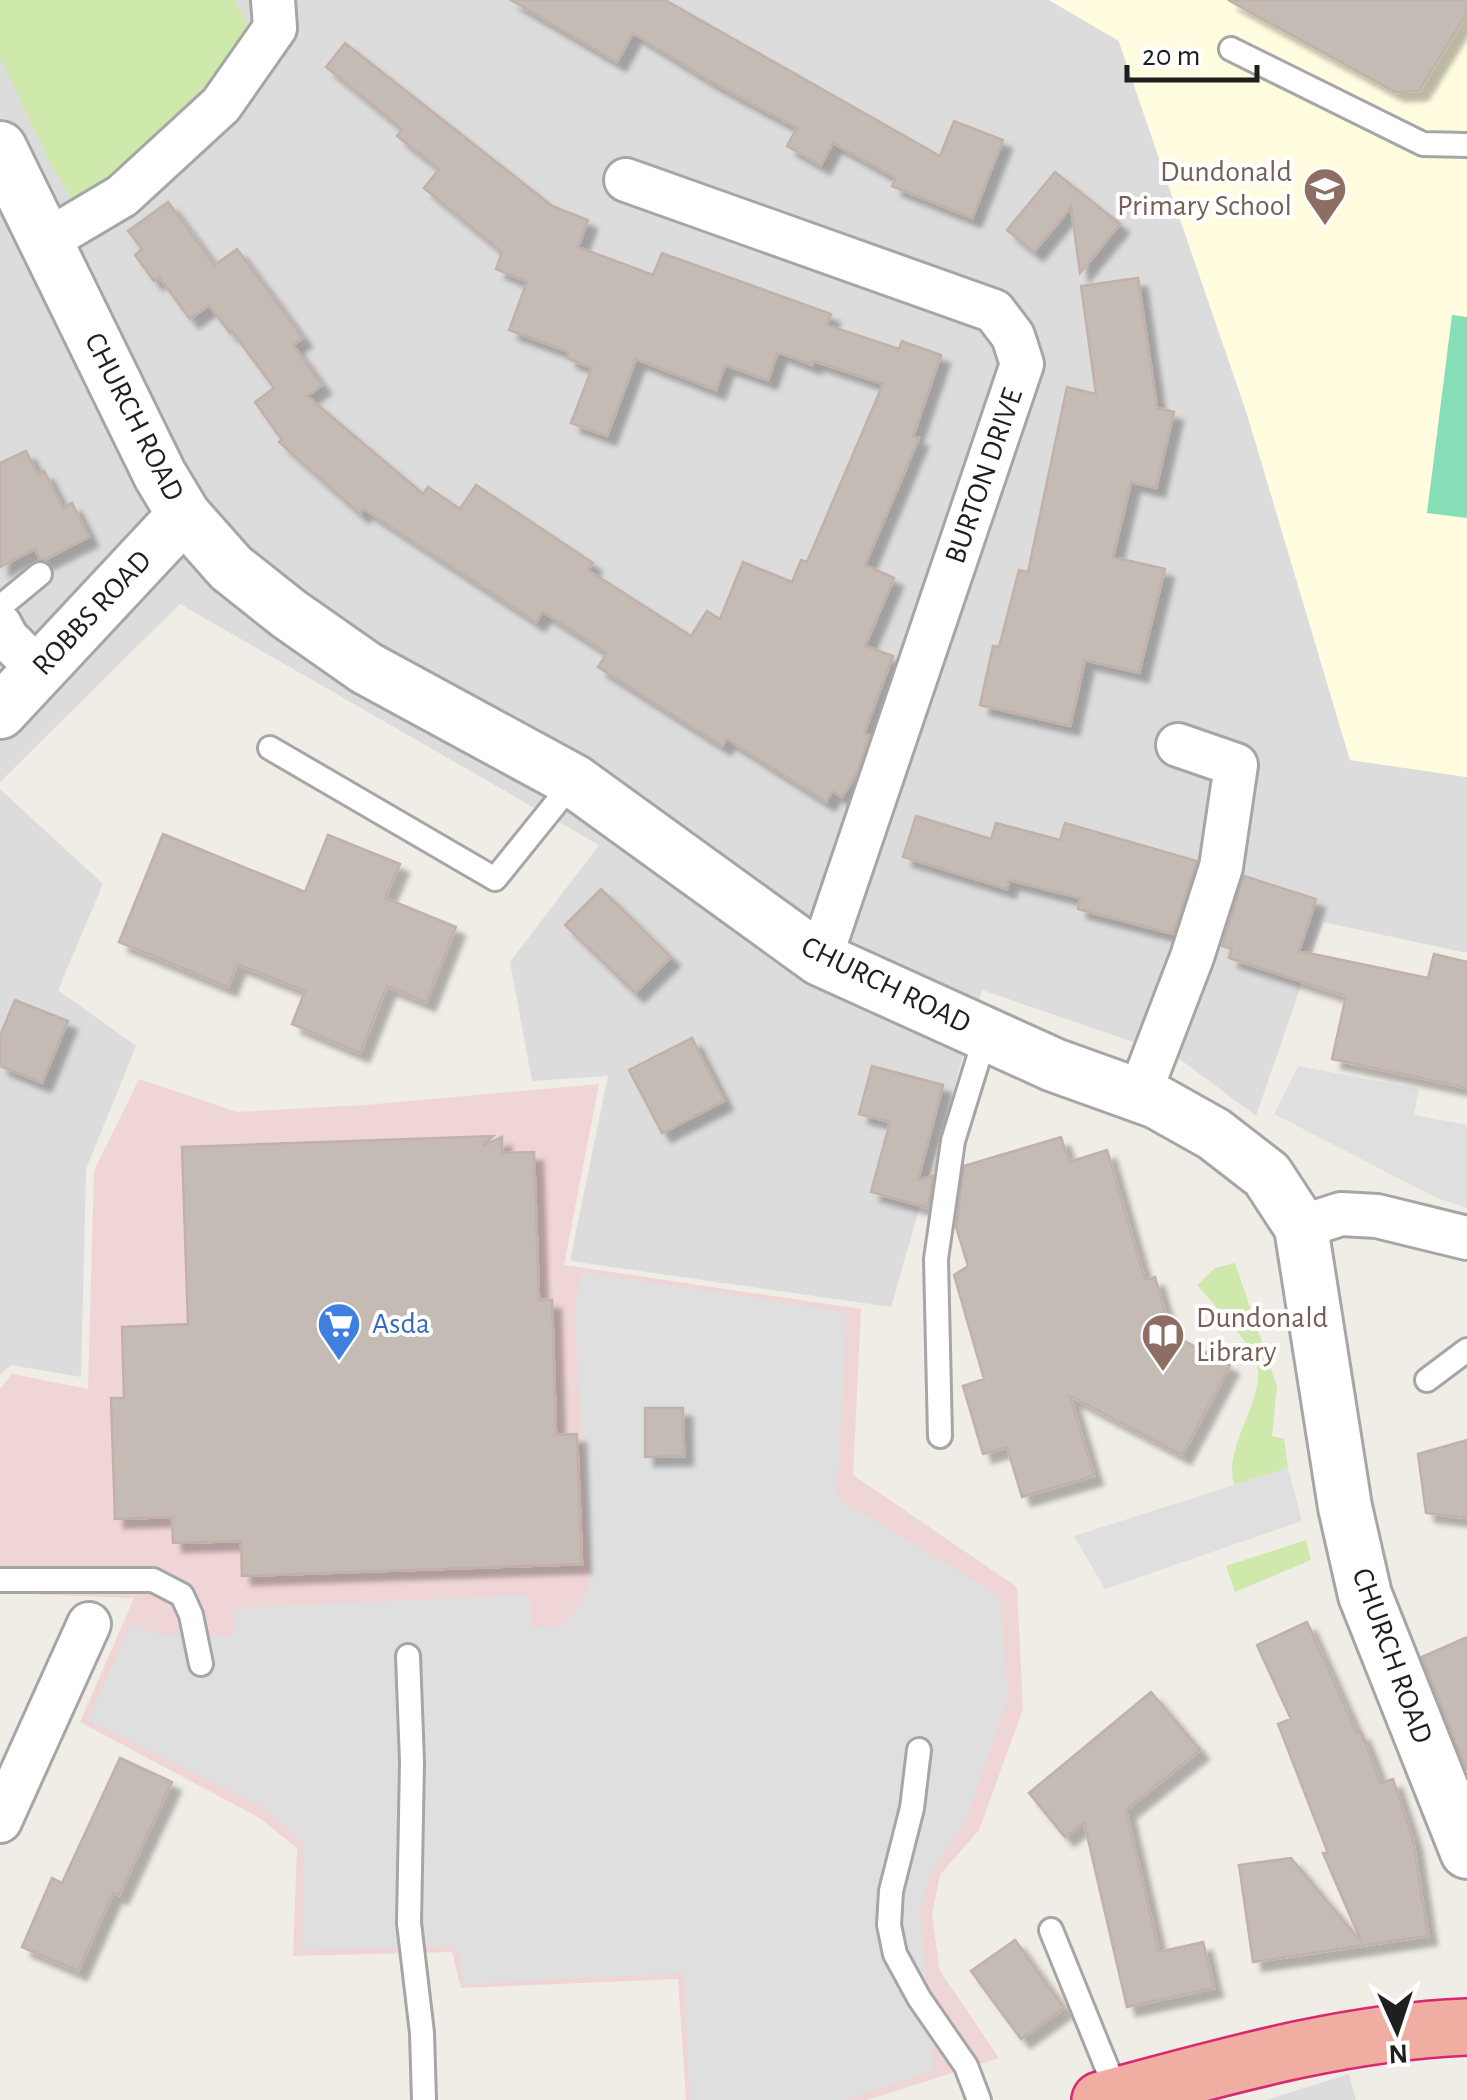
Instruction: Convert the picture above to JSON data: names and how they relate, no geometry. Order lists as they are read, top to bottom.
{
  "streets": {
    "street": ["CHURCH ROAD", "BURTON DRIVE", "ROBBS ROAD"]
  },
  "crossings": [
    ["CHURCH ROAD", "BURTON DRIVE"],
    ["CHURCH ROAD", "ROBBS ROAD"]
  ],
  "places": {
    "school or university": ["Dundonald Primary School"],
    "supermarket": ["Asda"],
    "library": ["Dundonald Library"]
  },
  "scale_bar": "20 m",
  "north": "bottom"
}
